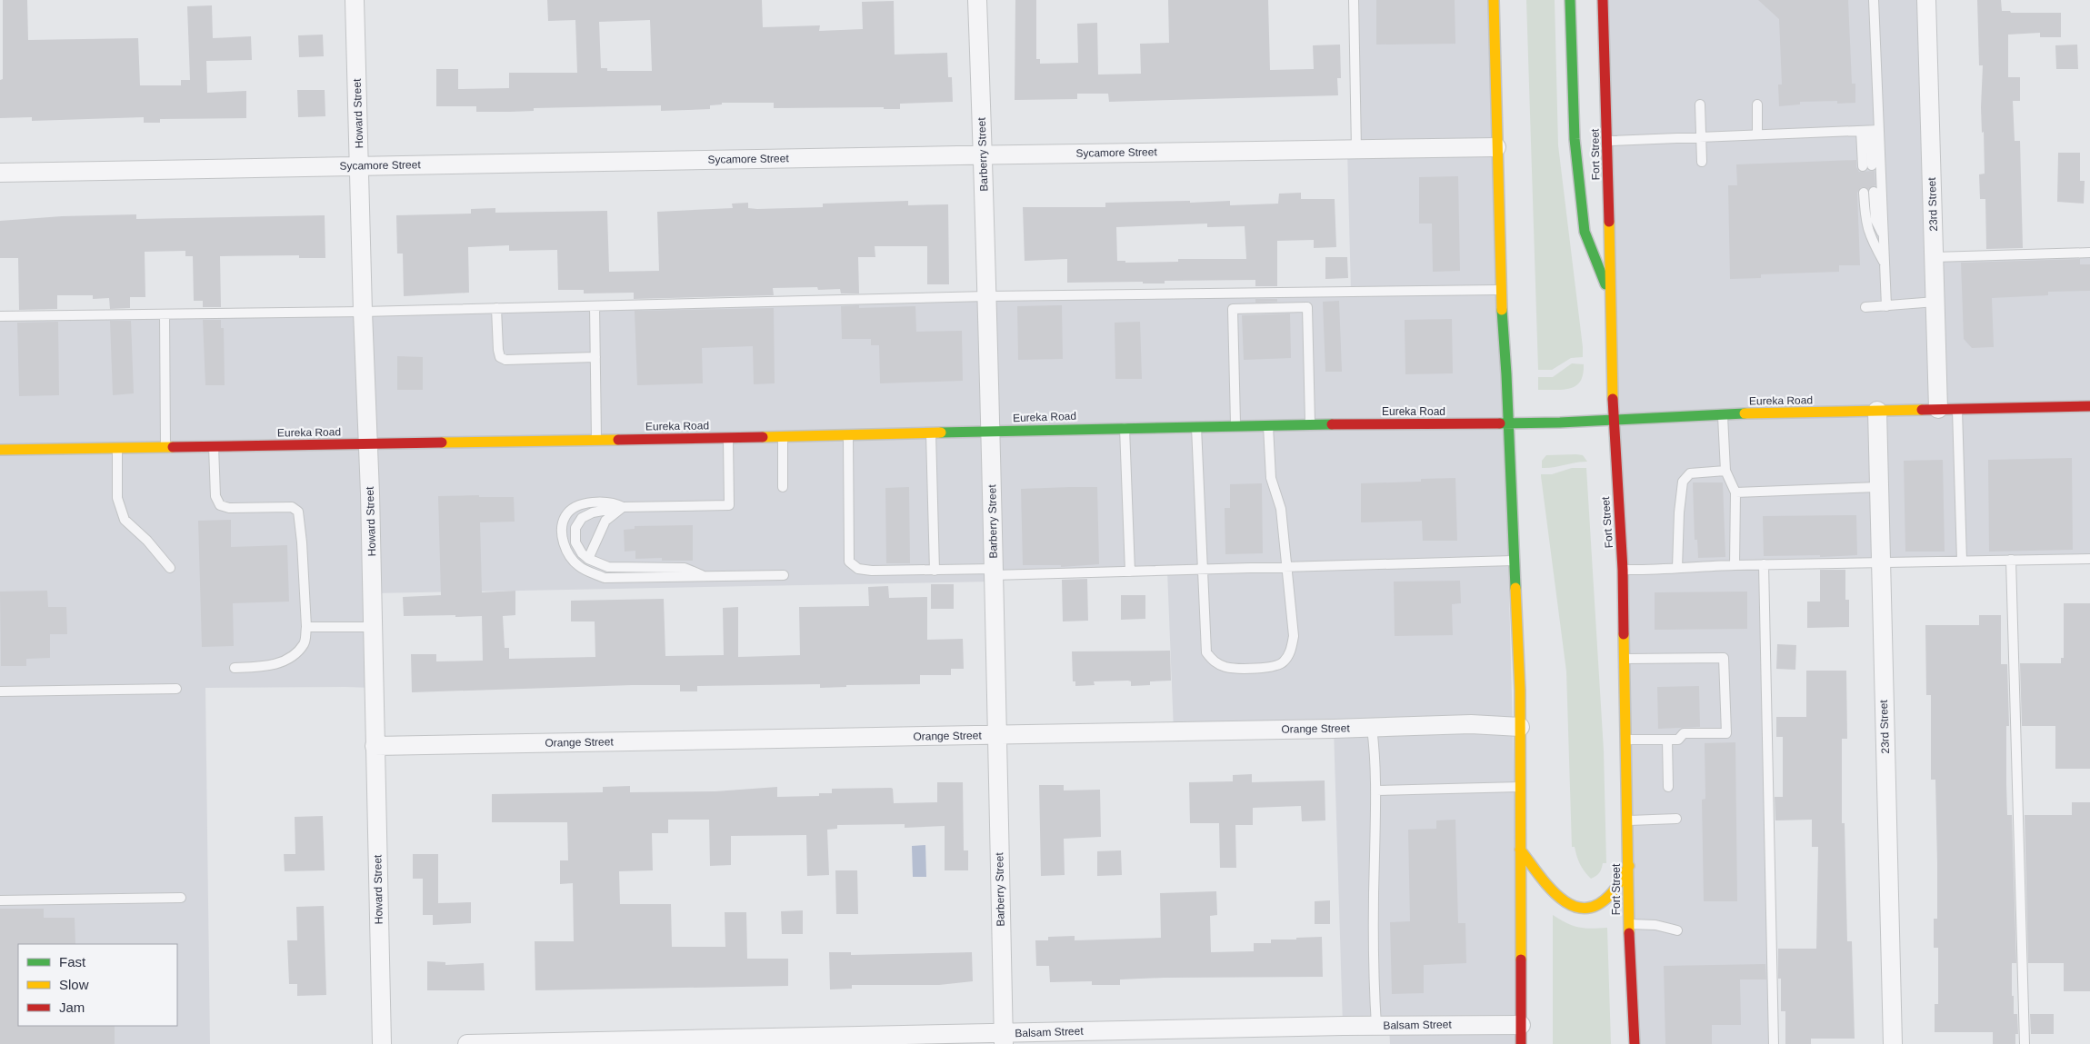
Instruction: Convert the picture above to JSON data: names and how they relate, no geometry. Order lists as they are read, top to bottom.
{
  "streets": {
    "main road": ["Fort Street", "Eureka Road"],
    "street": [
      "Howard Street",
      "Sycamore Street",
      "Barberry Street",
      "23rd Street",
      "Orange Street",
      "Balsam Street"
    ]
  },
  "crossings": [
    ["Howard Street", "Sycamore Street"],
    ["Howard Street", "Eureka Road"],
    ["Howard Street", "Orange Street"],
    ["Sycamore Street", "Barberry Street"],
    ["Barberry Street", "Eureka Road"],
    ["Barberry Street", "Orange Street"],
    ["Barberry Street", "Balsam Street"],
    ["Fort Street", "Eureka Road"],
    ["23rd Street", "Eureka Road"]
  ],
  "legend": ["Fast", "Slow", "Jam"]
}
